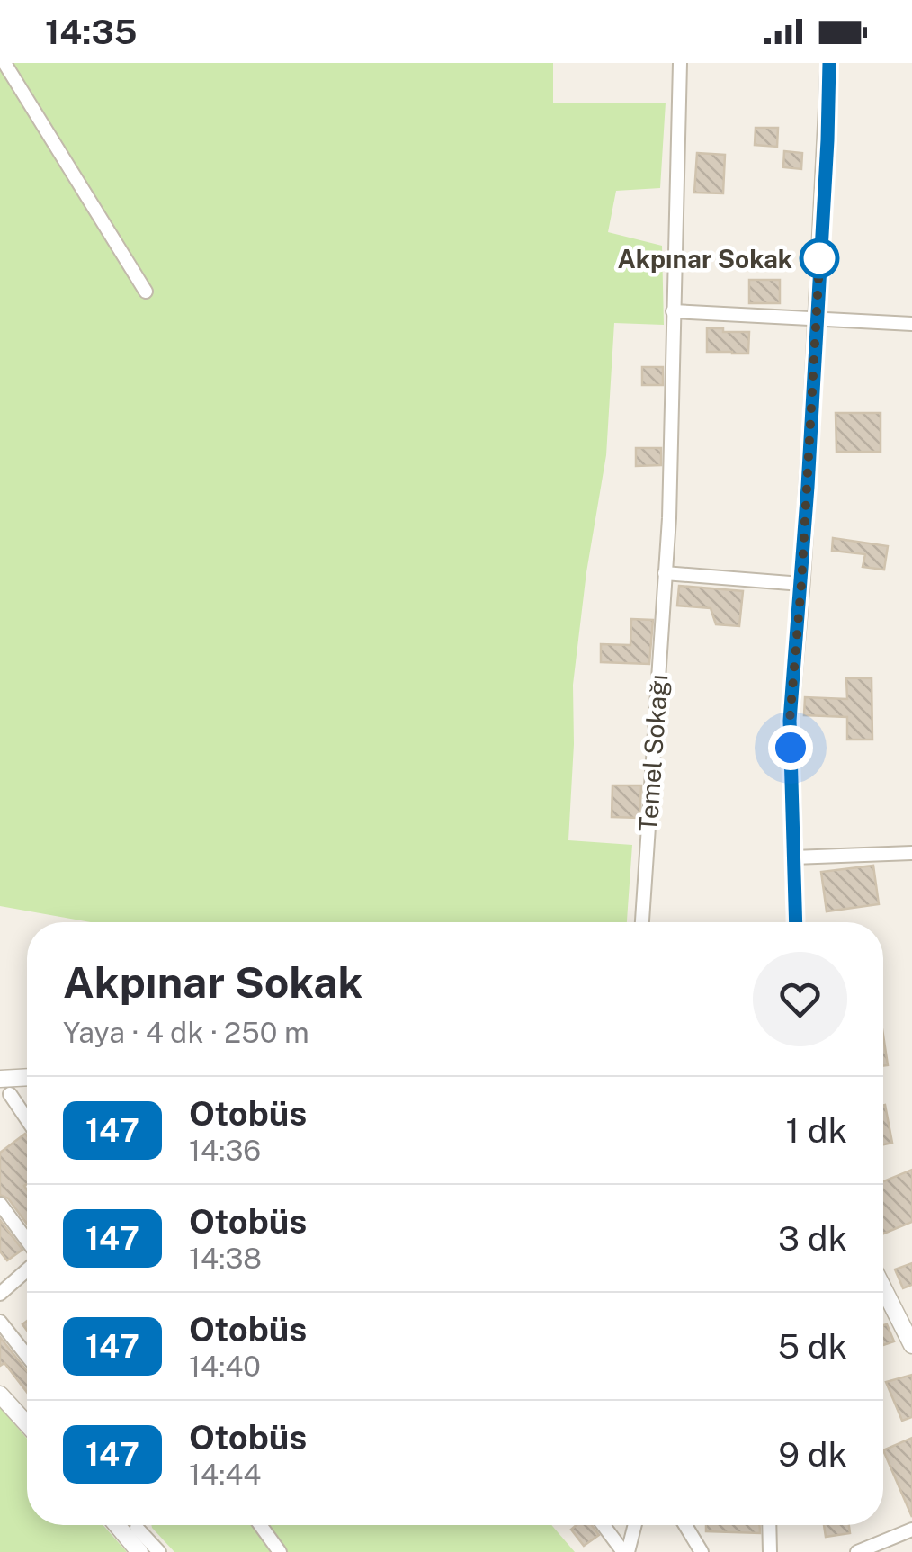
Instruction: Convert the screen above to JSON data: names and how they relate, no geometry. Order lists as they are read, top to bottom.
{
  "streets": {
    "street": ["Temel Sokağı"]
  },
  "places": ["Akpınar Sokak"],
  "lines": ["bus line 147"],
  "page": {
    "status": "14:35",
    "heading": ["Akpınar Sokak", "Yaya · 4 dk · 250 m"],
    "list": [
      {
        "mark": "147",
        "name": "Otobüs",
        "note": "14:36",
        "value": "1 dk"
      },
      {
        "mark": "147",
        "name": "Otobüs",
        "note": "14:38",
        "value": "3 dk"
      },
      {
        "mark": "147",
        "name": "Otobüs",
        "note": "14:40",
        "value": "5 dk"
      },
      {
        "mark": "147",
        "name": "Otobüs",
        "note": "14:44",
        "value": "9 dk"
      }
    ]
  }
}
